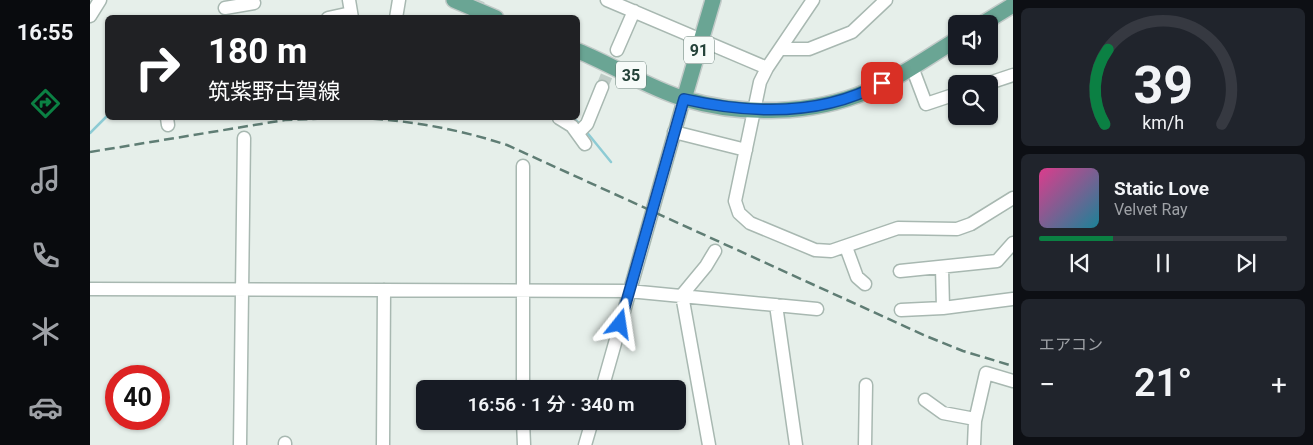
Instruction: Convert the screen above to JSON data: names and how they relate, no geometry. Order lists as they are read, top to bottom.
{
  "streets": {
    "main road": ["91", "35"]
  },
  "crossings": [
    ["91", "35"]
  ],
  "page": {
    "tabs": "16:55",
    "turn": ["180 m", "筑紫野古賀線"],
    "song": ["Static Love", "Velvet Ray"],
    "tile": "エアコン",
    "heat": ["−", "21°", "+"],
    "limit": "40",
    "trip": "16:56 · 1 分 · 340 m",
    "gauge": ["39", "km/h"]
  }
}
